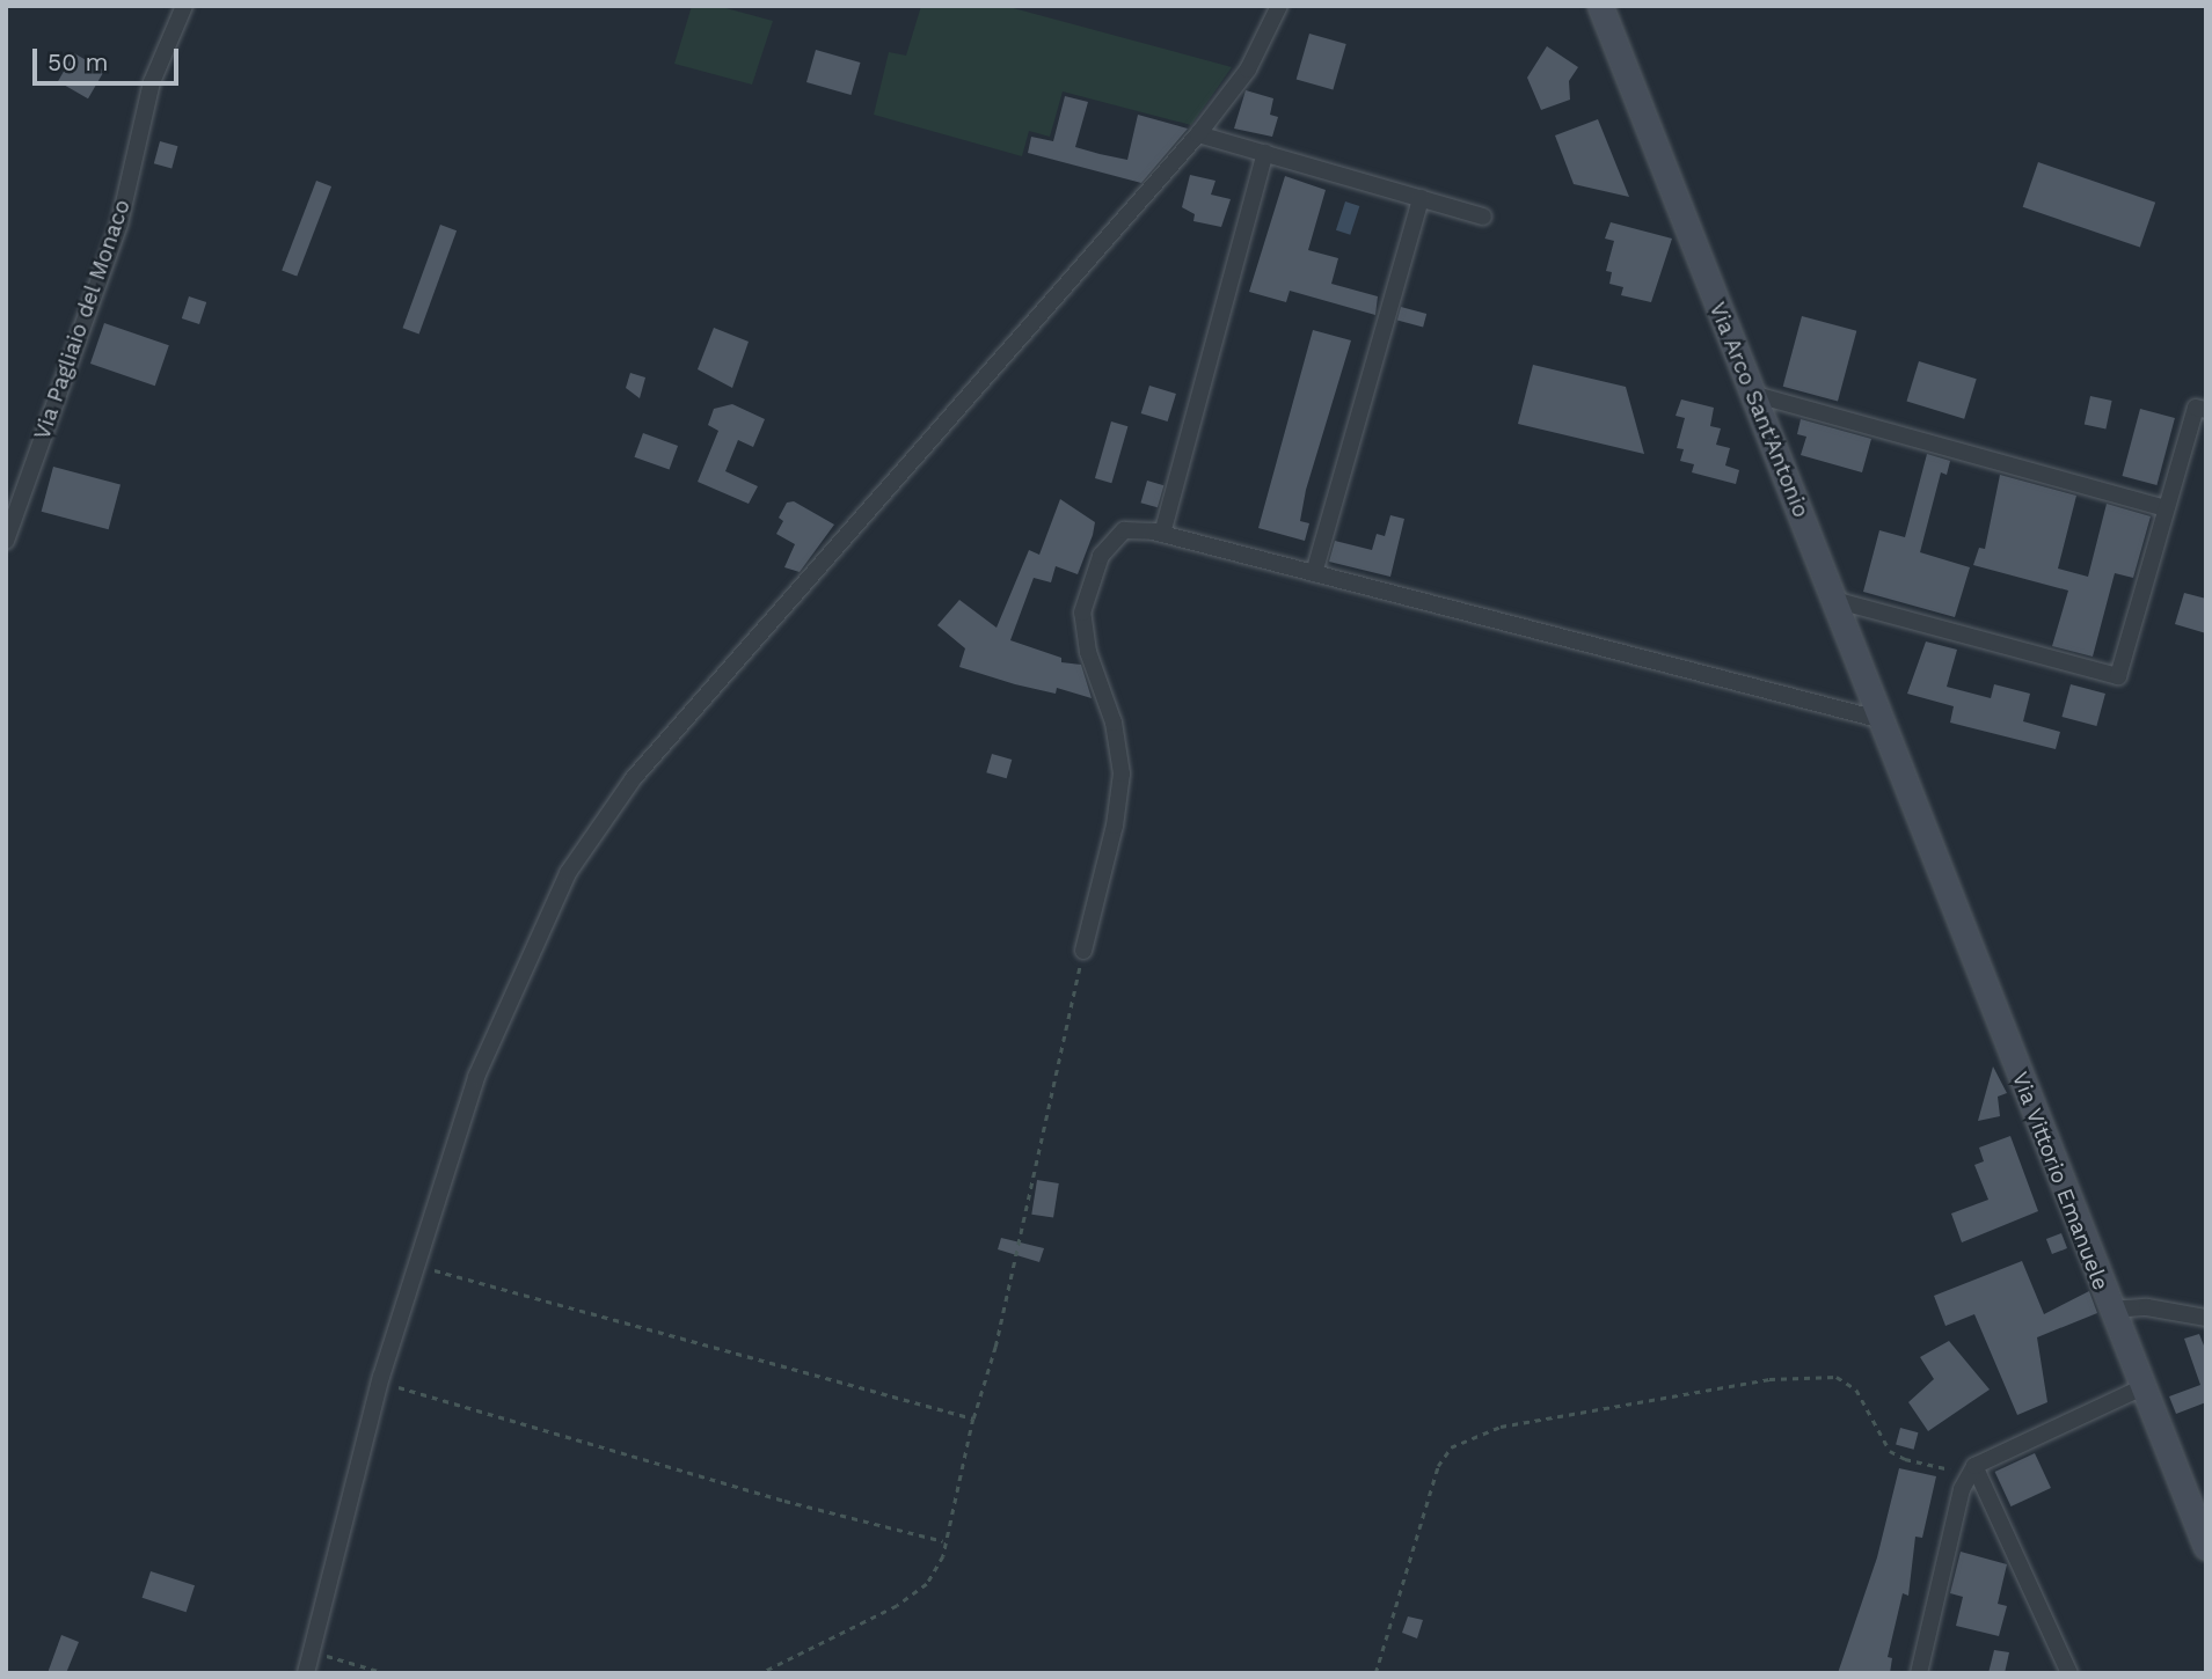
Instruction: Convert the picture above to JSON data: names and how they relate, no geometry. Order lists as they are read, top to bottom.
{
  "streets": {
    "street": ["Via Pagliaio del Monaco", "Via Arco Sant'Antonio", "Via Vittorio Emanuele"]
  },
  "crossings": [
    ["Via Arco Sant'Antonio", "Via Vittorio Emanuele"]
  ],
  "scale_bar": "50 m"
}
